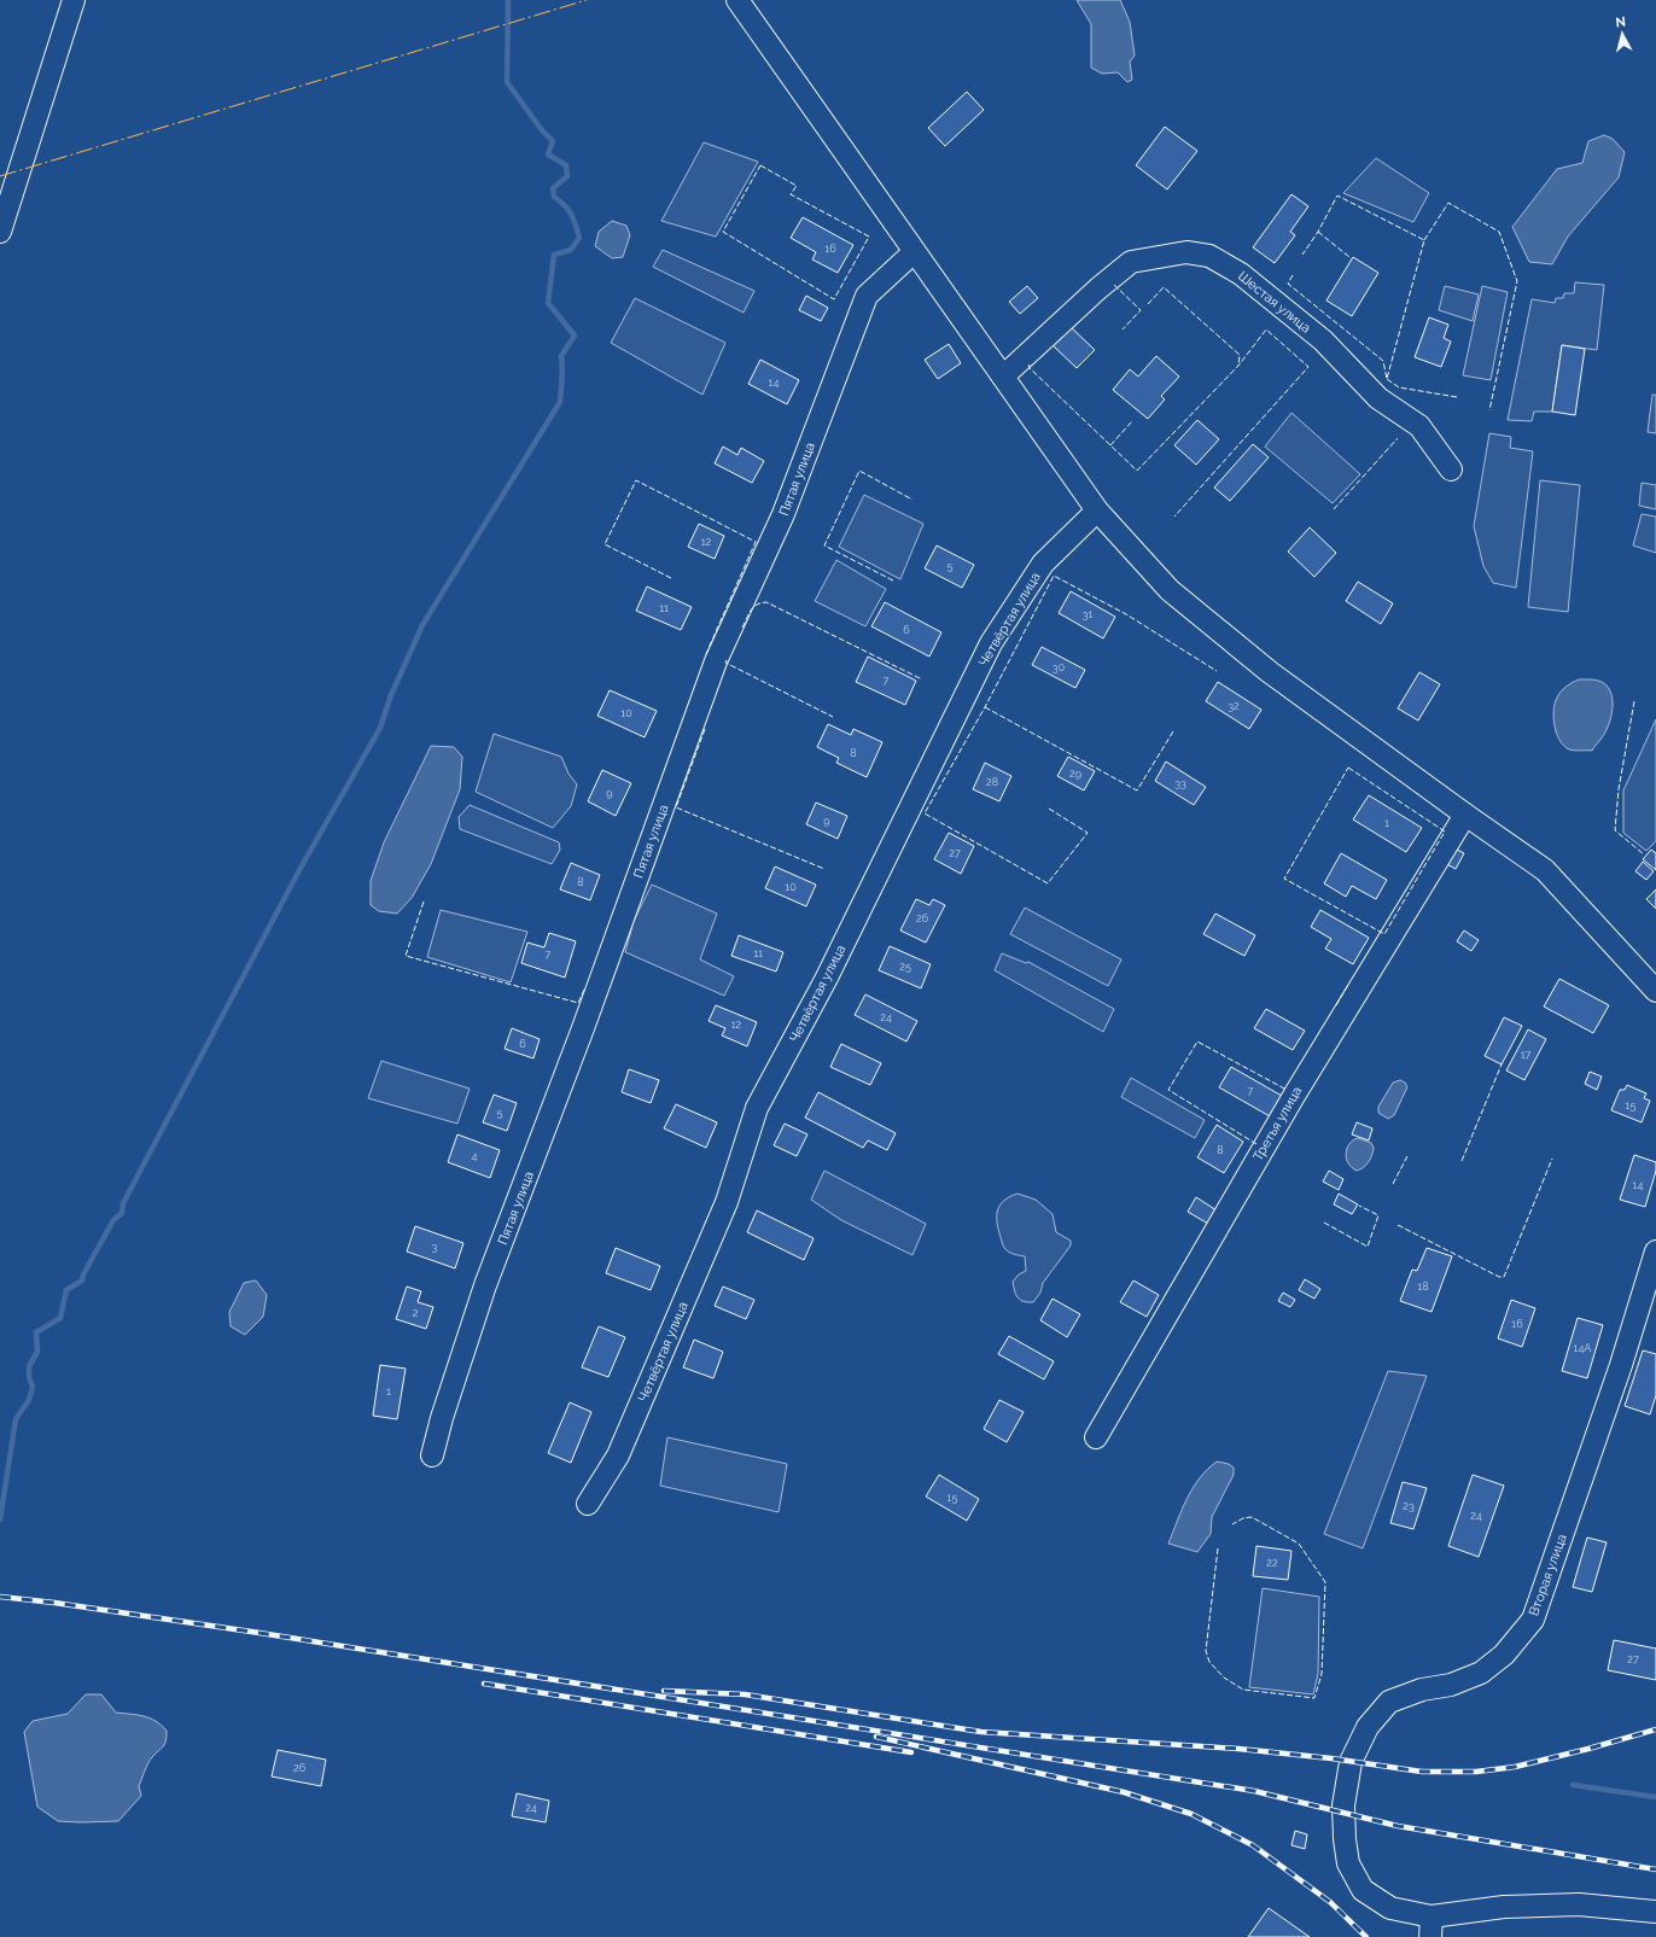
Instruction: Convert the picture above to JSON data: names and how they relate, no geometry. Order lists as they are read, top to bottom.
{
  "streets": {
    "street": [
      "Шестая улица",
      "Пятая улица",
      "Четвёртая улица",
      "Третья улица",
      "Вторая улица"
    ]
  },
  "house_numbers": [
    "16",
    "14",
    "12",
    "5",
    "11",
    "31",
    "6",
    "30",
    "7",
    "32",
    "10",
    "8",
    "29",
    "28",
    "33",
    "9",
    "9",
    "1",
    "27",
    "8",
    "10",
    "26",
    "11",
    "7",
    "25",
    "24",
    "12",
    "6",
    "17",
    "7",
    "15",
    "5",
    "8",
    "4",
    "14",
    "3",
    "18",
    "2",
    "16",
    "14А",
    "1",
    "15",
    "23",
    "24",
    "22",
    "27",
    "26",
    "24"
  ],
  "north": "top"
}
